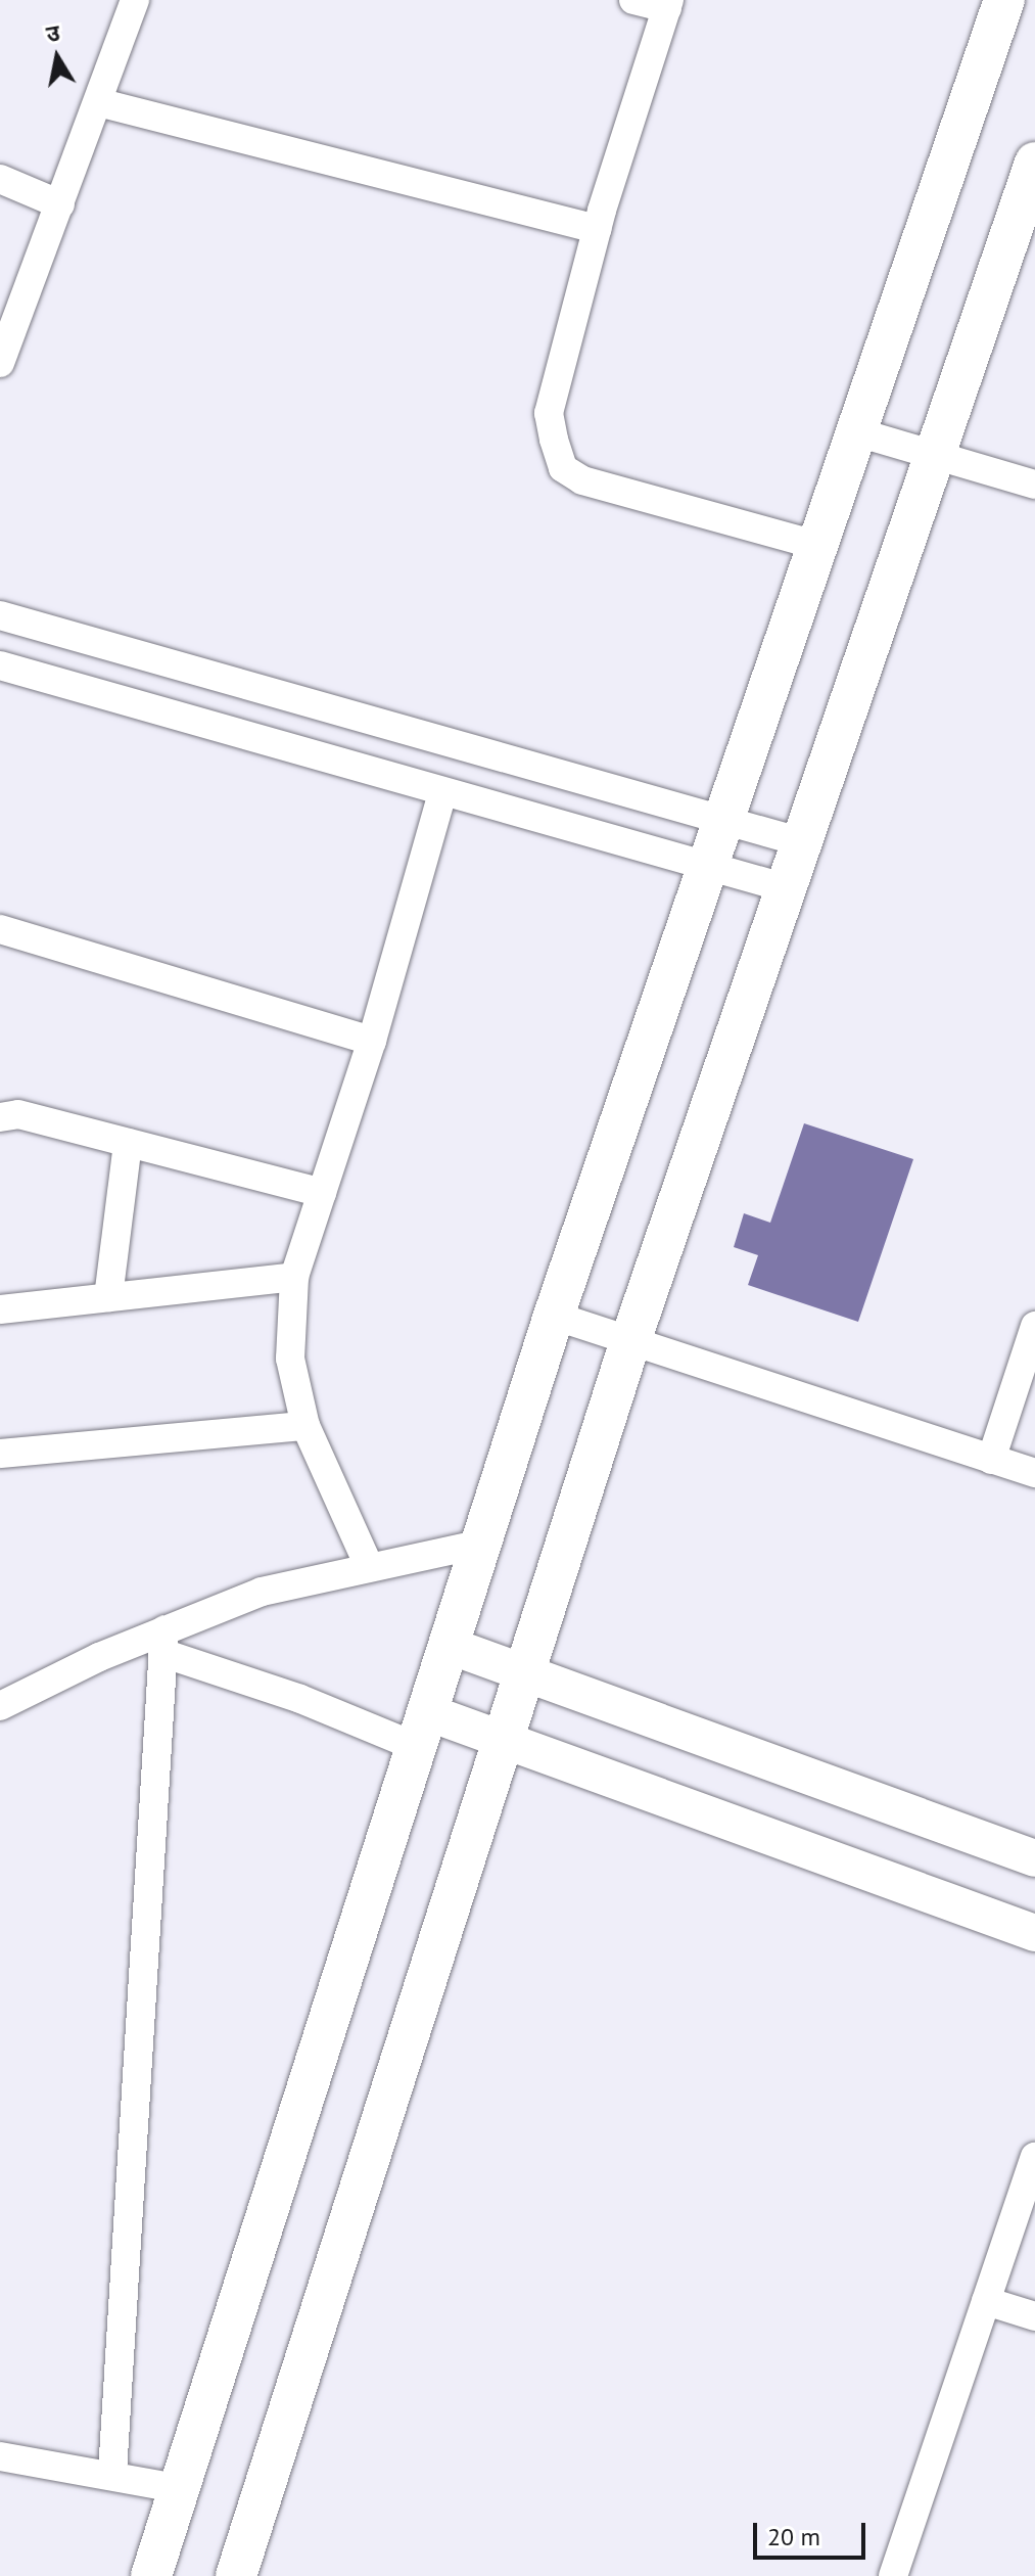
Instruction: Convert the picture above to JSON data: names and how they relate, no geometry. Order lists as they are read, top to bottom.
{
  "scale_bar": "20 m",
  "north": "top"
}
